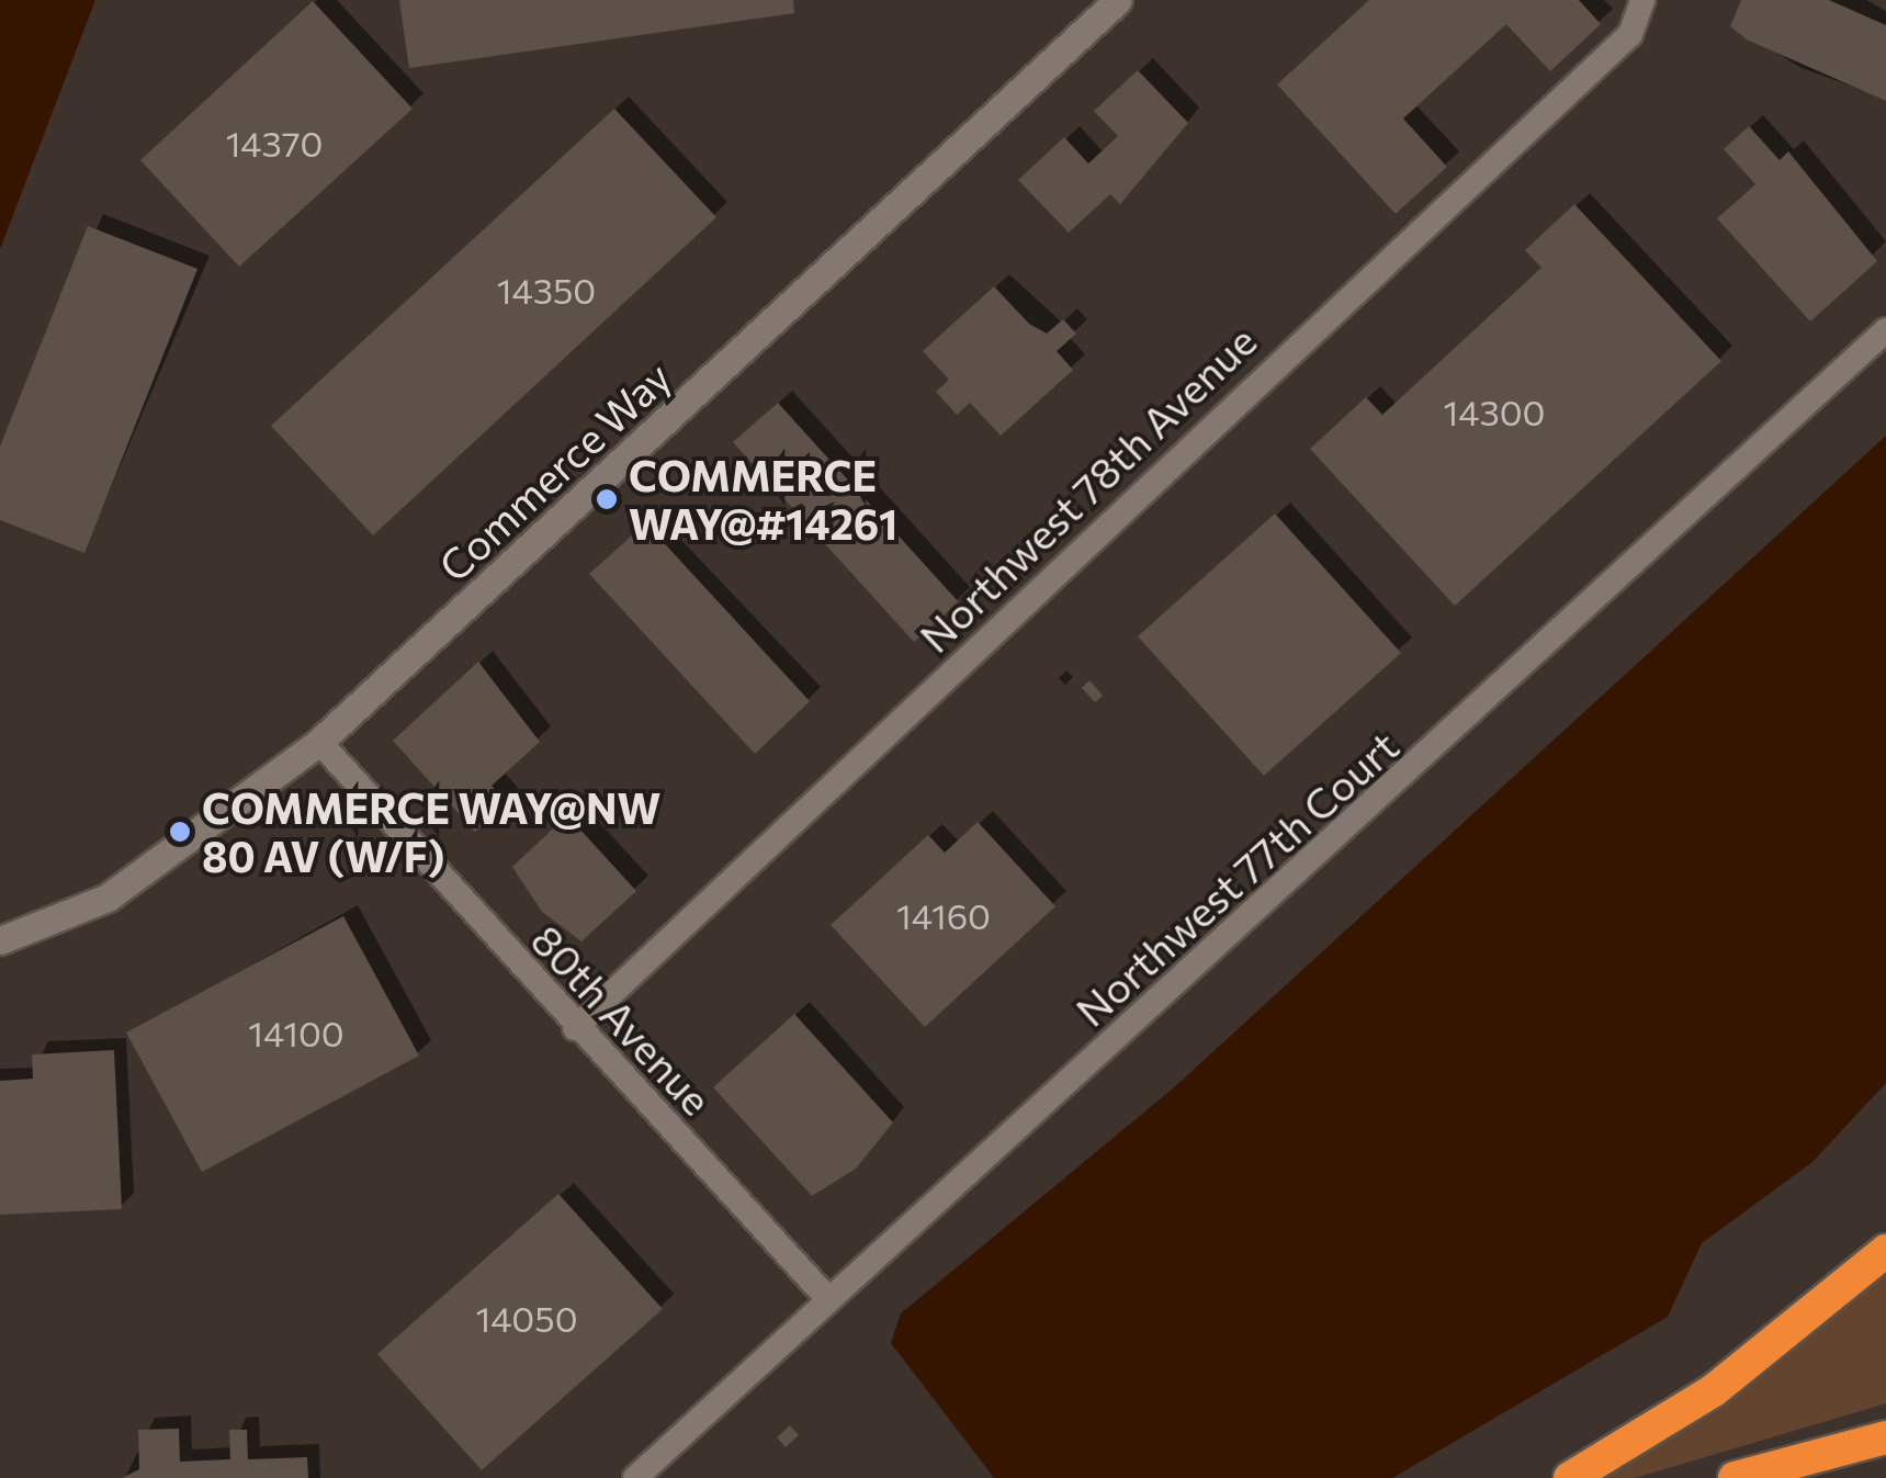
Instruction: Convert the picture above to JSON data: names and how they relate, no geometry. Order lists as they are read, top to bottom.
{
  "streets": {
    "street": [
      "Commerce Way",
      "Northwest 78th Avenue",
      "Northwest 77th Court",
      "80th Avenue"
    ]
  },
  "crossings": [
    ["Commerce Way", "80th Avenue"],
    ["Northwest 78th Avenue", "80th Avenue"],
    ["Northwest 77th Court", "80th Avenue"]
  ],
  "places": ["COMMERCE WAY@#14261", "COMMERCE WAY@NW 80 AV (W/F)"],
  "house_numbers": [
    "14370",
    "14350",
    "14300",
    "14160",
    "14100",
    "14050"
  ]
}
